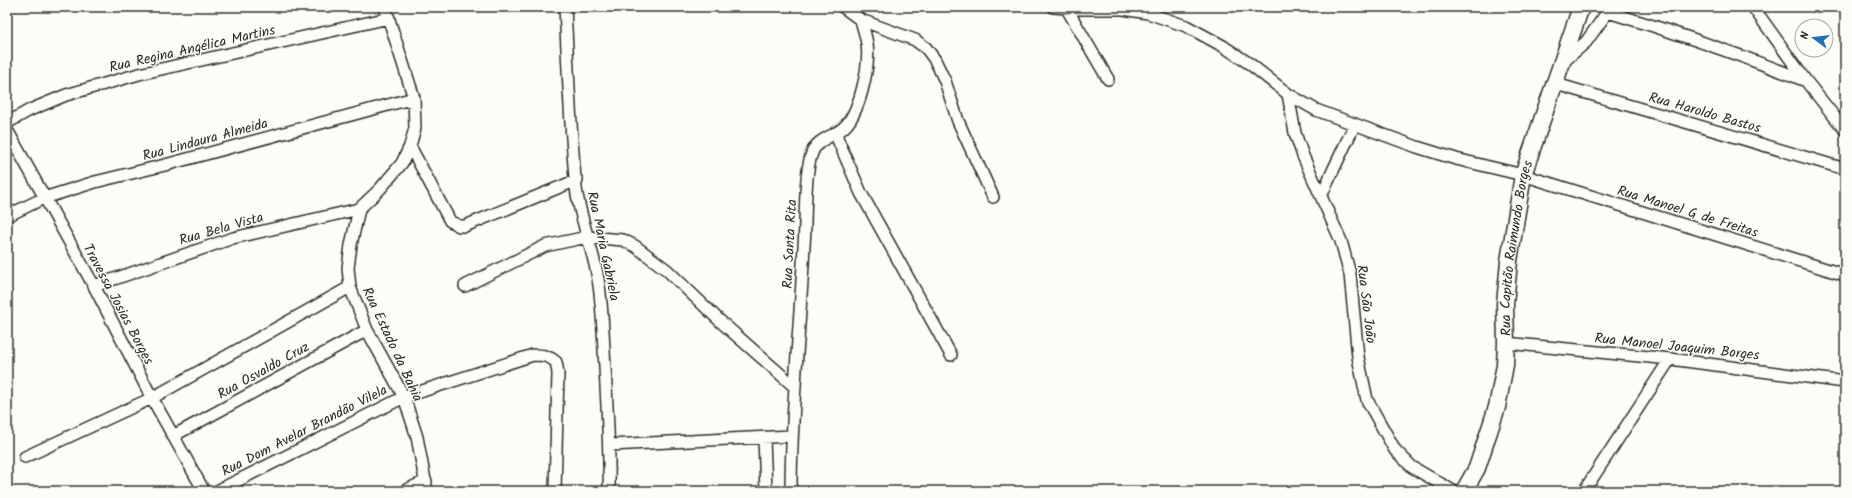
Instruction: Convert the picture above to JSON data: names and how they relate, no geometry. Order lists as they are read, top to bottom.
{
  "streets": {
    "street": [
      "Rua Regina Angélica Martins",
      "Rua Haroldo Bastos",
      "Rua Lindaura Almeida",
      "Rua Manoel G de Freitas",
      "Rua Bela Vista",
      "Rua Santa Rita",
      "Rua Maria Gabriela",
      "Rua Capitão Raimundo Borges",
      "Travessa Josias Borges",
      "Rua São João",
      "Rua Estado da Bahia",
      "Rua Manoel Joaquim Borges",
      "Rua Osvaldo Cruz",
      "Rua Dom Avelar Brandão Vilela"
    ]
  },
  "crossings": [
    ["Rua Haroldo Bastos", "Rua Capitão Raimundo Borges"],
    ["Rua Lindaura Almeida", "Travessa Josias Borges"],
    ["Rua Manoel G de Freitas", "Rua Capitão Raimundo Borges"],
    ["Rua Bela Vista", "Travessa Josias Borges"],
    ["Rua Bela Vista", "Rua Estado da Bahia"],
    ["Rua Capitão Raimundo Borges", "Rua Manoel Joaquim Borges"],
    ["Travessa Josias Borges", "Rua Osvaldo Cruz"],
    ["Rua Estado da Bahia", "Rua Osvaldo Cruz"],
    ["Rua Estado da Bahia", "Rua Dom Avelar Brandão Vilela"]
  ],
  "north": "left"
}
